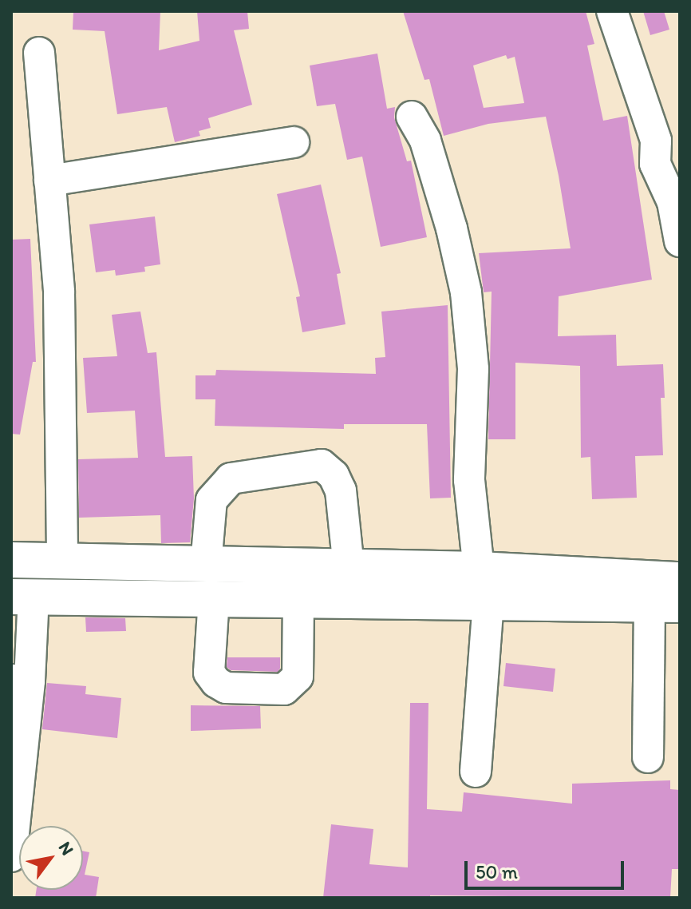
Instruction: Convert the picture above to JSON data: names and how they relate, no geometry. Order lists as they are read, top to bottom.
{
  "scale_bar": "50 m",
  "north": "top right"
}
